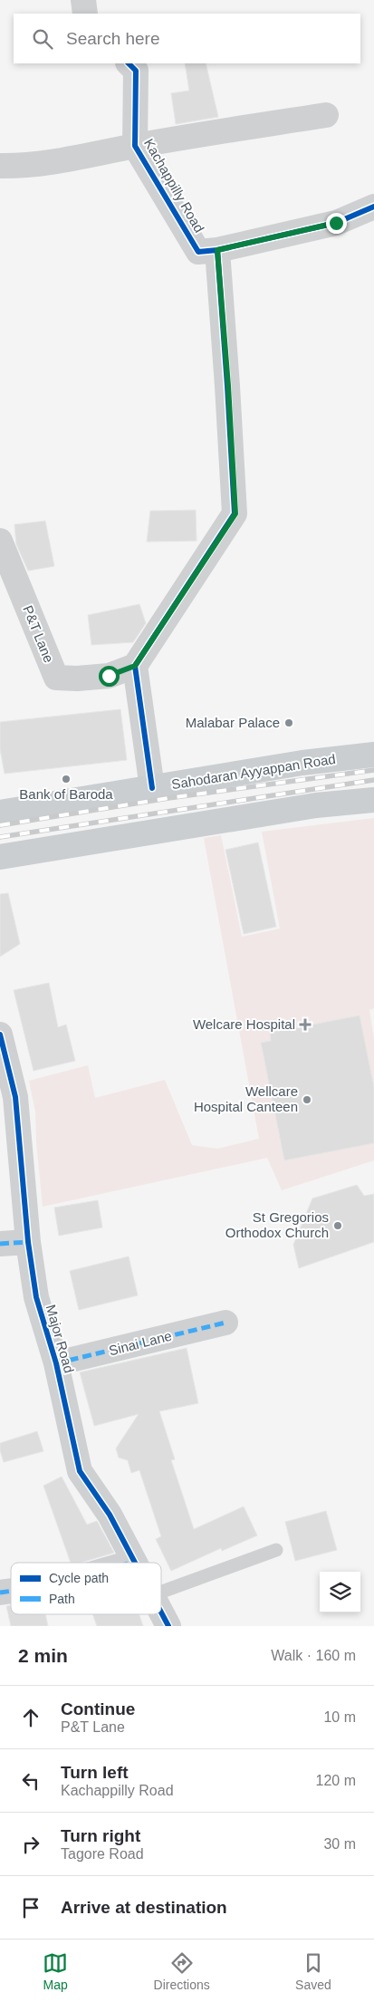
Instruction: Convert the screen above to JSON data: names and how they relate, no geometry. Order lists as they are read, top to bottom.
{
  "streets": {
    "main road": ["Sahodaran Ayyappan Road"],
    "street": [
      "Kachappilly Road",
      "P&T Lane",
      "Major Road",
      "Sinai Lane"
    ]
  },
  "crossings": [
    ["Major Road", "Sinai Lane"]
  ],
  "places": {
    "other": [
      "Malabar Palace",
      "Bank of Baroda",
      "Wellcare Hospital Canteen",
      "St Gregorios Orthodox Church"
    ],
    "health": ["Welcare Hospital"]
  },
  "legend": ["Cycle path", "Path"],
  "page": {
    "search": "Search here",
    "heading": ["2 min", "Walk · 160 m"],
    "list": [
      ["Continue", "P&T Lane", "10 m"],
      ["Turn left", "Kachappilly Road", "120 m"],
      ["Turn right", "Tagore Road", "30 m"],
      "Arrive at destination"
    ],
    "nav": ["Map", "Directions", "Saved"]
  }
}
